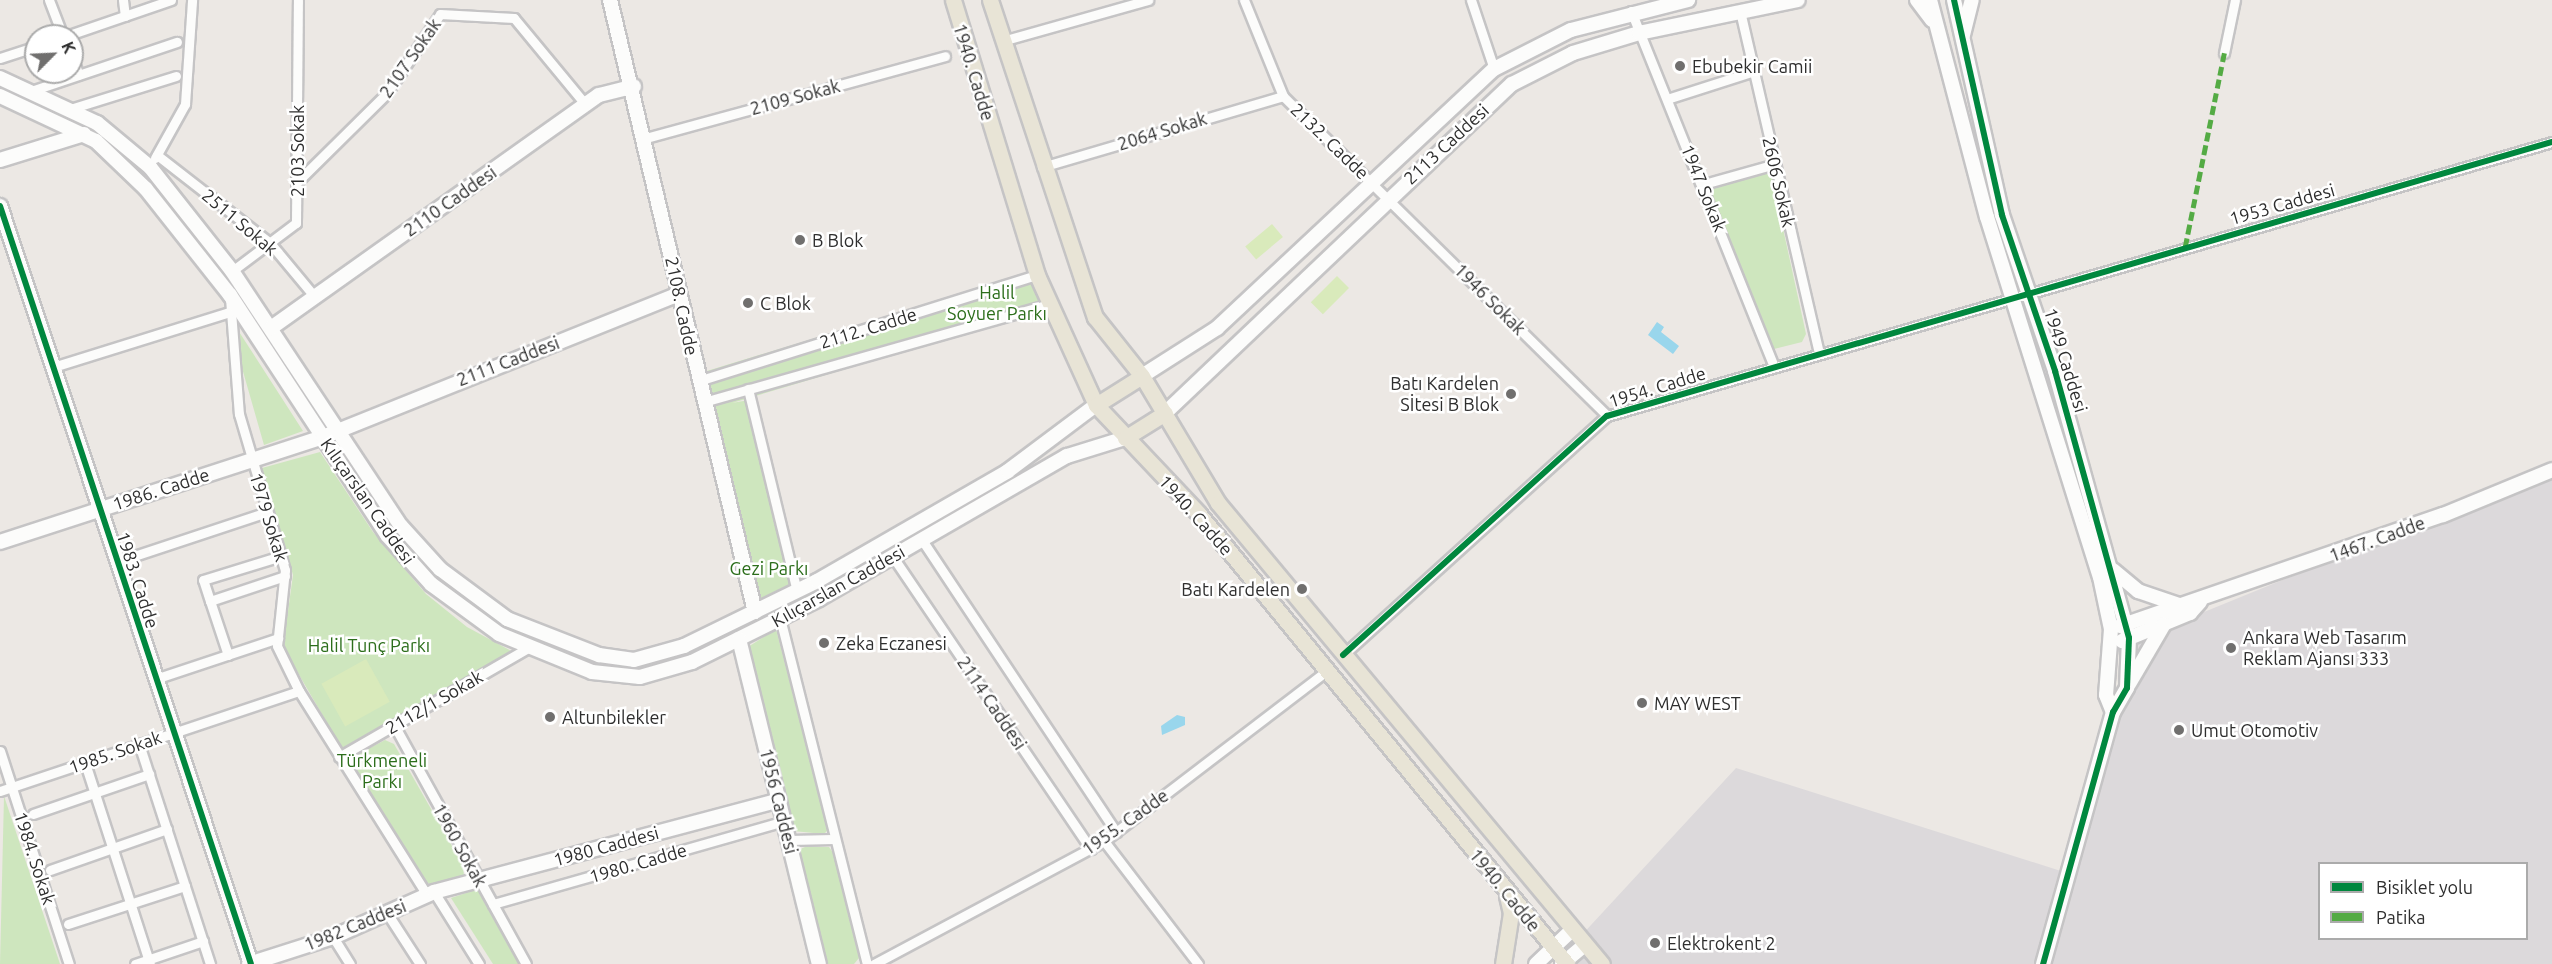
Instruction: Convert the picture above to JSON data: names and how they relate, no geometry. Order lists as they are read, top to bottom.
{
  "streets": {
    "main road": ["1940. Cadde"],
    "street": [
      "2107 Sokak",
      "2109 Sokak",
      "2064 Sokak",
      "2132. Cadde",
      "2113 Caddesi",
      "2103 Sokak",
      "2606 Sokak",
      "1947 Sokak",
      "2110 Caddesi",
      "1953 Caddesi",
      "2511 Sokak",
      "1946 Sokak",
      "2108. Cadde",
      "2112. Cadde",
      "1949 Caddesi",
      "2111 Caddesi",
      "1954. Cadde",
      "1986. Cadde",
      "Kılıçarslan Caddesi",
      "1979 Sokak",
      "1467. Cadde",
      "1983. Cadde",
      "2112/1 Sokak",
      "2114 Caddesi",
      "1985. Sokak",
      "1956 Caddesi",
      "1955. Cadde",
      "1960 Sokak",
      "1980 Caddesi",
      "1984. Sokak",
      "1980. Cadde",
      "1982 Caddesi"
    ]
  },
  "crossings": [
    ["2107 Sokak", "2103 Sokak"],
    ["2107 Sokak", "2110 Caddesi"],
    ["1940. Cadde", "2064 Sokak"],
    ["1940. Cadde", "2113 Caddesi"],
    ["1940. Cadde", "2112. Cadde"],
    ["1940. Cadde", "1954. Cadde"],
    ["1940. Cadde", "Kılıçarslan Caddesi"],
    ["1940. Cadde", "1955. Cadde"],
    ["2109 Sokak", "2108. Cadde"],
    ["2064 Sokak", "2132. Cadde"],
    ["2132. Cadde", "2113 Caddesi"],
    ["2132. Cadde", "1946 Sokak"],
    ["2113 Caddesi", "2606 Sokak"],
    ["2113 Caddesi", "1947 Sokak"],
    ["2113 Caddesi", "1946 Sokak"],
    ["2103 Sokak", "2511 Sokak"],
    ["2103 Sokak", "Kılıçarslan Caddesi"],
    ["2606 Sokak", "1954. Cadde"],
    ["1947 Sokak", "1954. Cadde"],
    ["2110 Caddesi", "2511 Sokak"],
    ["2110 Caddesi", "2108. Cadde"],
    ["2110 Caddesi", "Kılıçarslan Caddesi"],
    ["1953 Caddesi", "1949 Caddesi"],
    ["1953 Caddesi", "1954. Cadde"],
    ["1946 Sokak", "1954. Cadde"],
    ["2108. Cadde", "2112. Cadde"],
    ["2108. Cadde", "2111 Caddesi"],
    ["2108. Cadde", "Kılıçarslan Caddesi"],
    ["1949 Caddesi", "1954. Cadde"],
    ["1949 Caddesi", "1467. Cadde"],
    ["2111 Caddesi", "1986. Cadde"],
    ["2111 Caddesi", "Kılıçarslan Caddesi"],
    ["1986. Cadde", "Kılıçarslan Caddesi"],
    ["1986. Cadde", "1979 Sokak"],
    ["1986. Cadde", "1983. Cadde"],
    ["Kılıçarslan Caddesi", "1979 Sokak"],
    ["Kılıçarslan Caddesi", "2112/1 Sokak"],
    ["Kılıçarslan Caddesi", "2114 Caddesi"],
    ["Kılıçarslan Caddesi", "1956 Caddesi"],
    ["1979 Sokak", "2112/1 Sokak"],
    ["1979 Sokak", "1985. Sokak"],
    ["1979 Sokak", "1980 Caddesi"],
    ["1979 Sokak", "1982 Caddesi"],
    ["1983. Cadde", "1985. Sokak"],
    ["1983. Cadde", "1982 Caddesi"],
    ["2112/1 Sokak", "1960 Sokak"],
    ["2114 Caddesi", "1955. Cadde"],
    ["1985. Sokak", "1984. Sokak"],
    ["1956 Caddesi", "1980 Caddesi"],
    ["1956 Caddesi", "1980. Cadde"],
    ["1960 Sokak", "1980 Caddesi"],
    ["1960 Sokak", "1980. Cadde"],
    ["1980 Caddesi", "1982 Caddesi"]
  ],
  "parks": [
    "Halil Soyuer Parkı",
    "Gezi Parkı",
    "Halil Tunç Parkı",
    "Türkmeneli Parkı"
  ],
  "places": [
    "Ebubekir Camii",
    "B Blok",
    "C Blok",
    "Batı Kardelen Sİtesi B Blok",
    "Batı Kardelen",
    "Zeka Eczanesi",
    "Ankara Web Tasarım Reklam Ajansı 333",
    "MAY WEST",
    "Altunbilekler",
    "Umut Otomotiv",
    "Elektrokent 2"
  ],
  "legend": ["Bisiklet yolu", "Patika"],
  "north": "top right"
}
